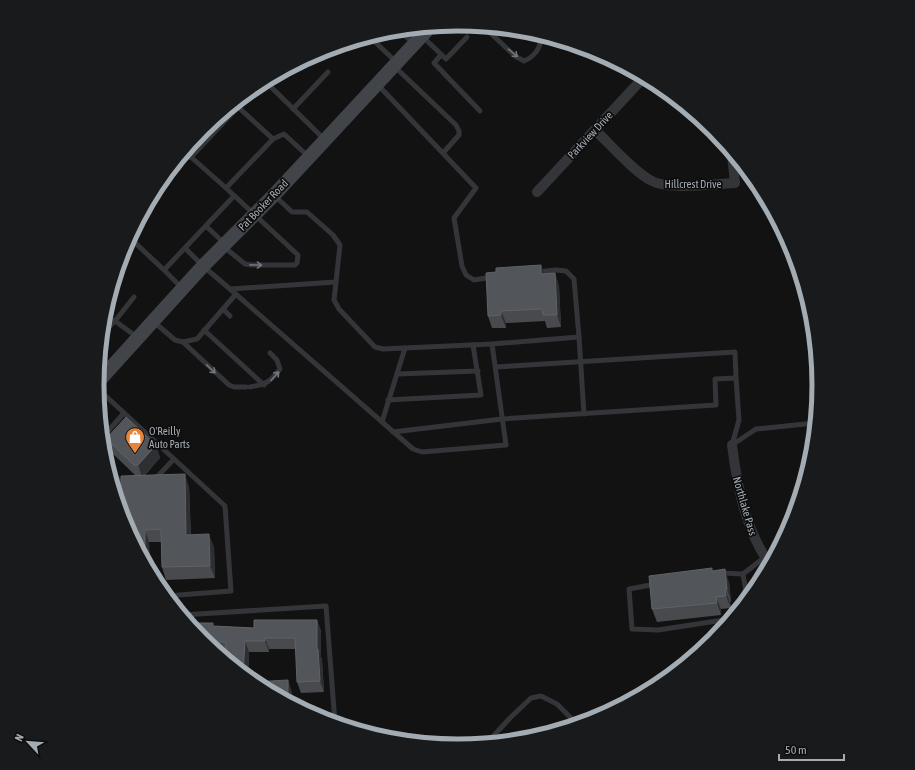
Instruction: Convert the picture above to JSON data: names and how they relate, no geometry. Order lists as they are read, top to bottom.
{
  "streets": {
    "main road": ["Pat Booker Road"],
    "street": ["Parkview Drive", "Hillcrest Drive", "Northlake Pass"]
  },
  "crossings": [
    ["Parkview Drive", "Hillcrest Drive"]
  ],
  "places": {
    "shop": ["O'Reilly Auto Parts"]
  },
  "scale_bar": "50 m",
  "north": "top left"
}
